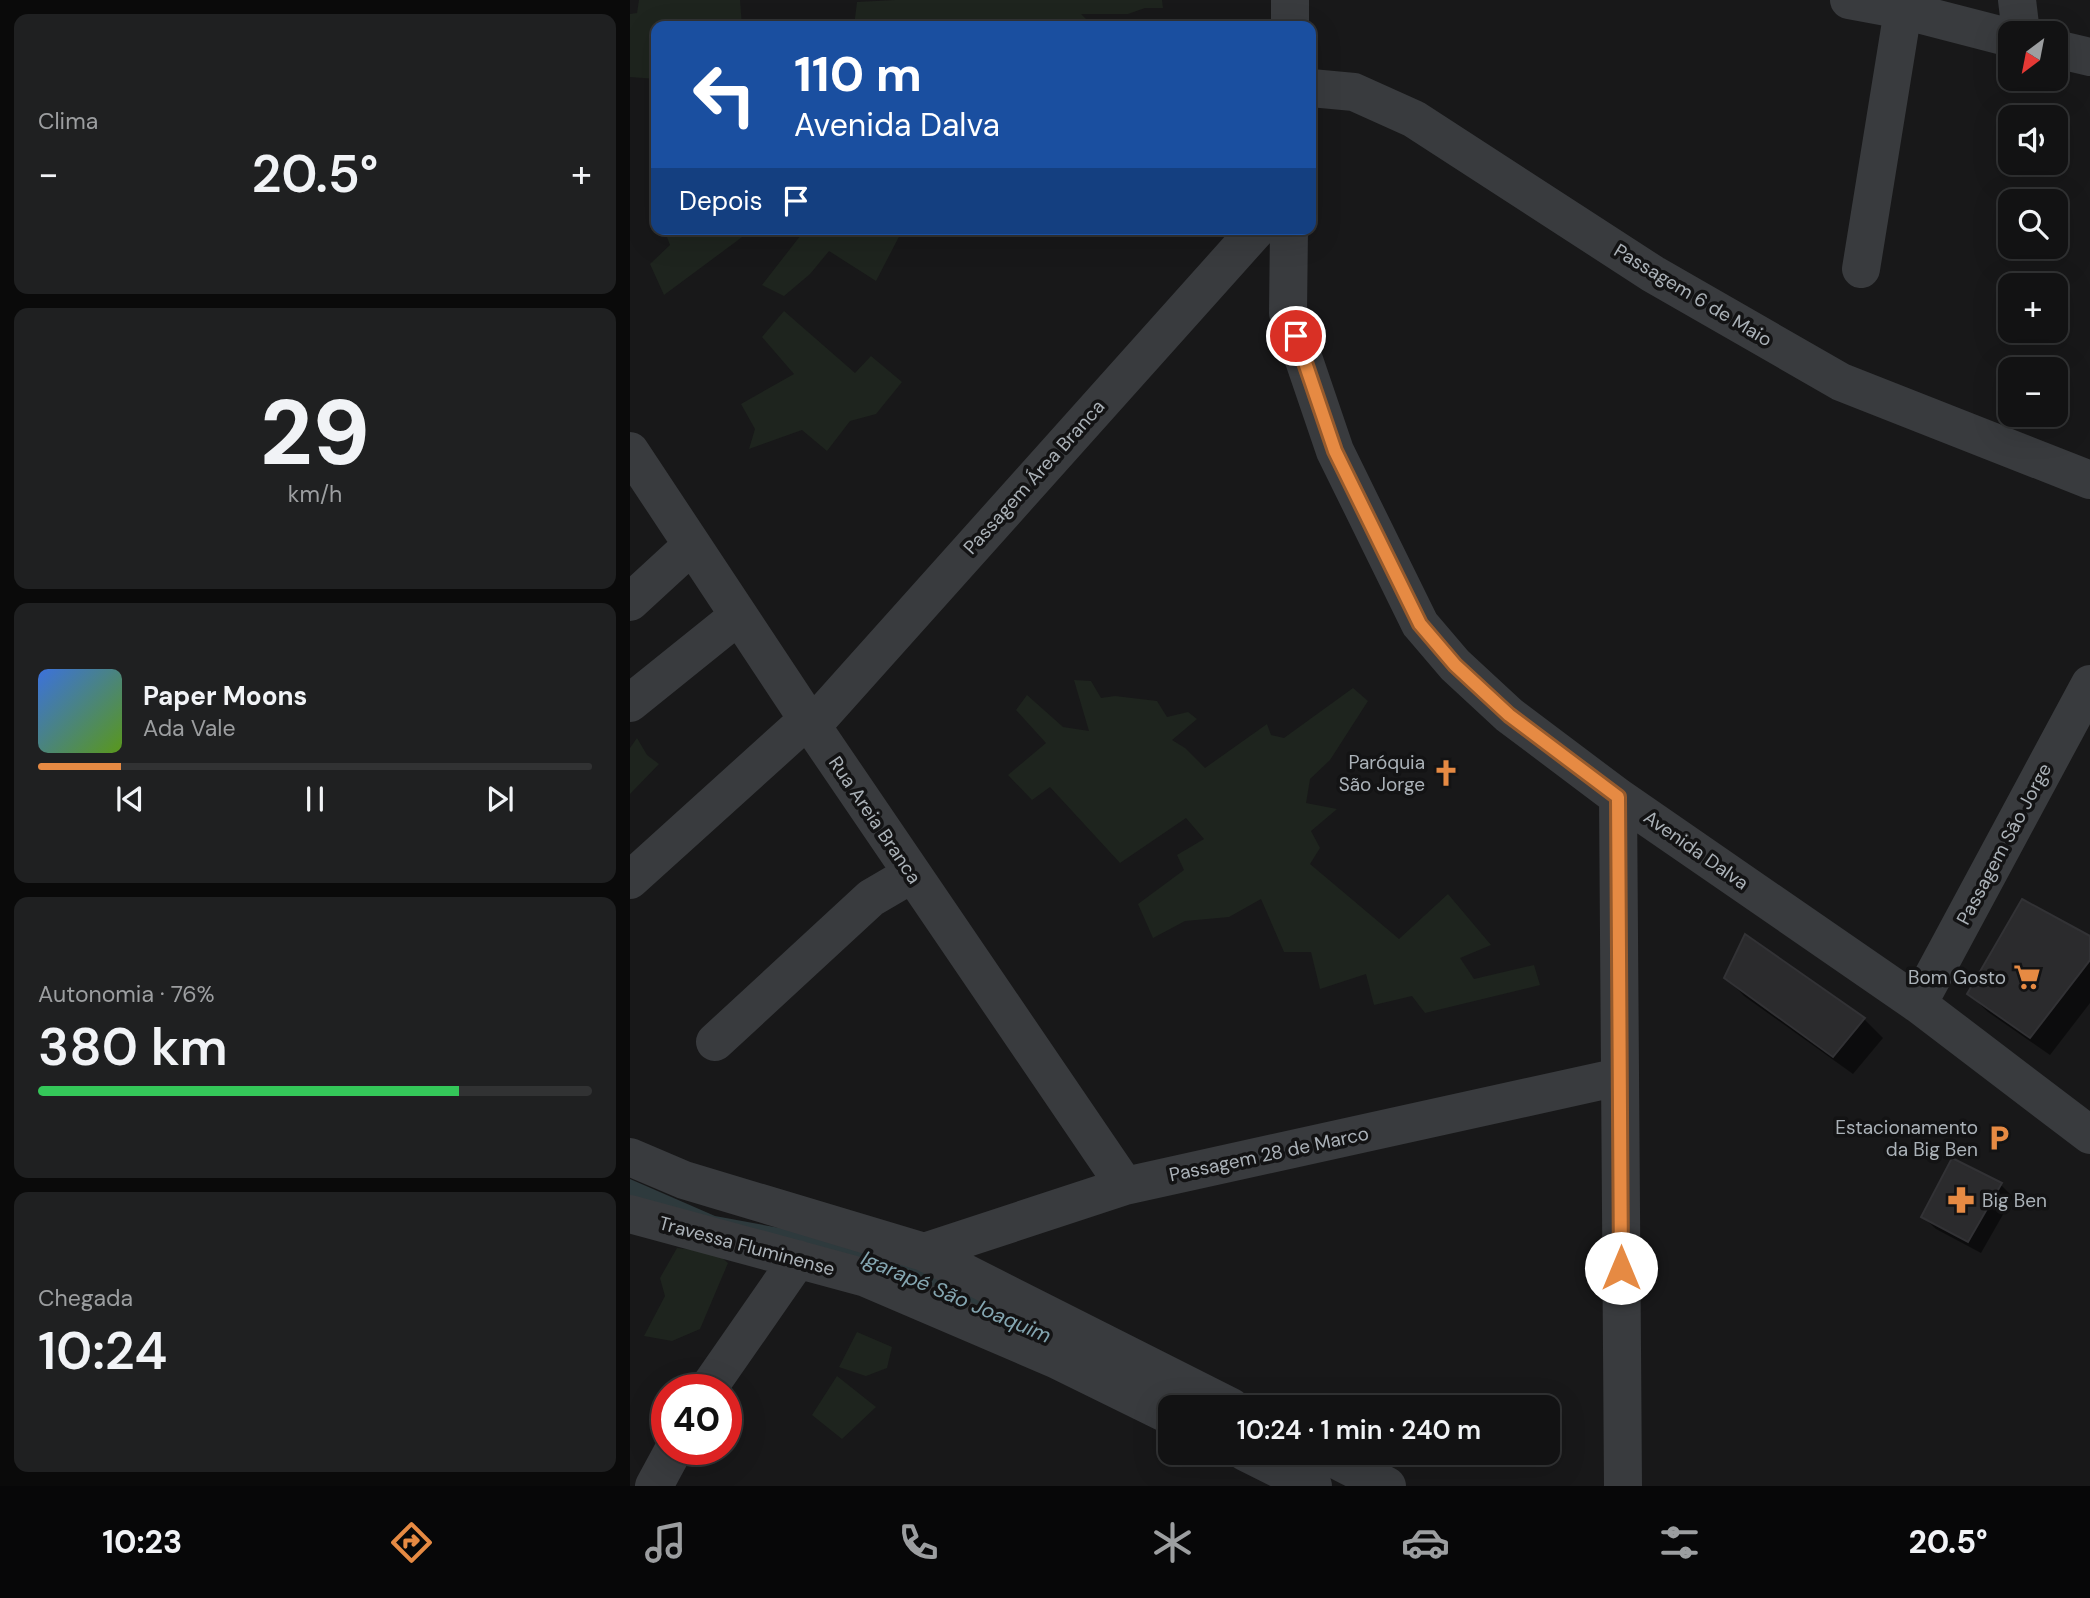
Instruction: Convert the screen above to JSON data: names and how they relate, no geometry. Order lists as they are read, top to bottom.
{
  "streets": {
    "street": [
      "Passagem 6 de Maio",
      "Passagem Área Branca",
      "Rua Areia Branca",
      "Passagem São Jorge",
      "Avenida Dalva",
      "Passagem 28 de Marco",
      "Travessa Fluminense"
    ]
  },
  "crossings": [
    ["Passagem Área Branca", "Rua Areia Branca"],
    ["Rua Areia Branca", "Passagem 28 de Marco"],
    ["Passagem São Jorge", "Avenida Dalva"]
  ],
  "water": ["Igarapé São Joaquim"],
  "places": {
    "church": ["Paróquia São Jorge"],
    "supermarket": ["Bom Gosto"],
    "parking": ["Estacionamento da Big Ben"],
    "pharmacy": ["Big Ben"]
  },
  "north": "bottom left",
  "page": {
    "tile": [
      "Clima",
      ["29", "km/h"],
      ["Autonomia · 76%", "380 km"],
      ["Chegada", "10:24"]
    ],
    "map_buttons": ["+", "−"],
    "turn": ["110 m", "Avenida Dalva"],
    "heat": ["−", "20.5°", "+"],
    "then": "Depois",
    "song": ["Paper Moons", "Ada Vale"],
    "limit": "40",
    "trip": "10:24 · 1 min · 240 m",
    "tabs": ["10:23", "20.5°"]
  }
}
